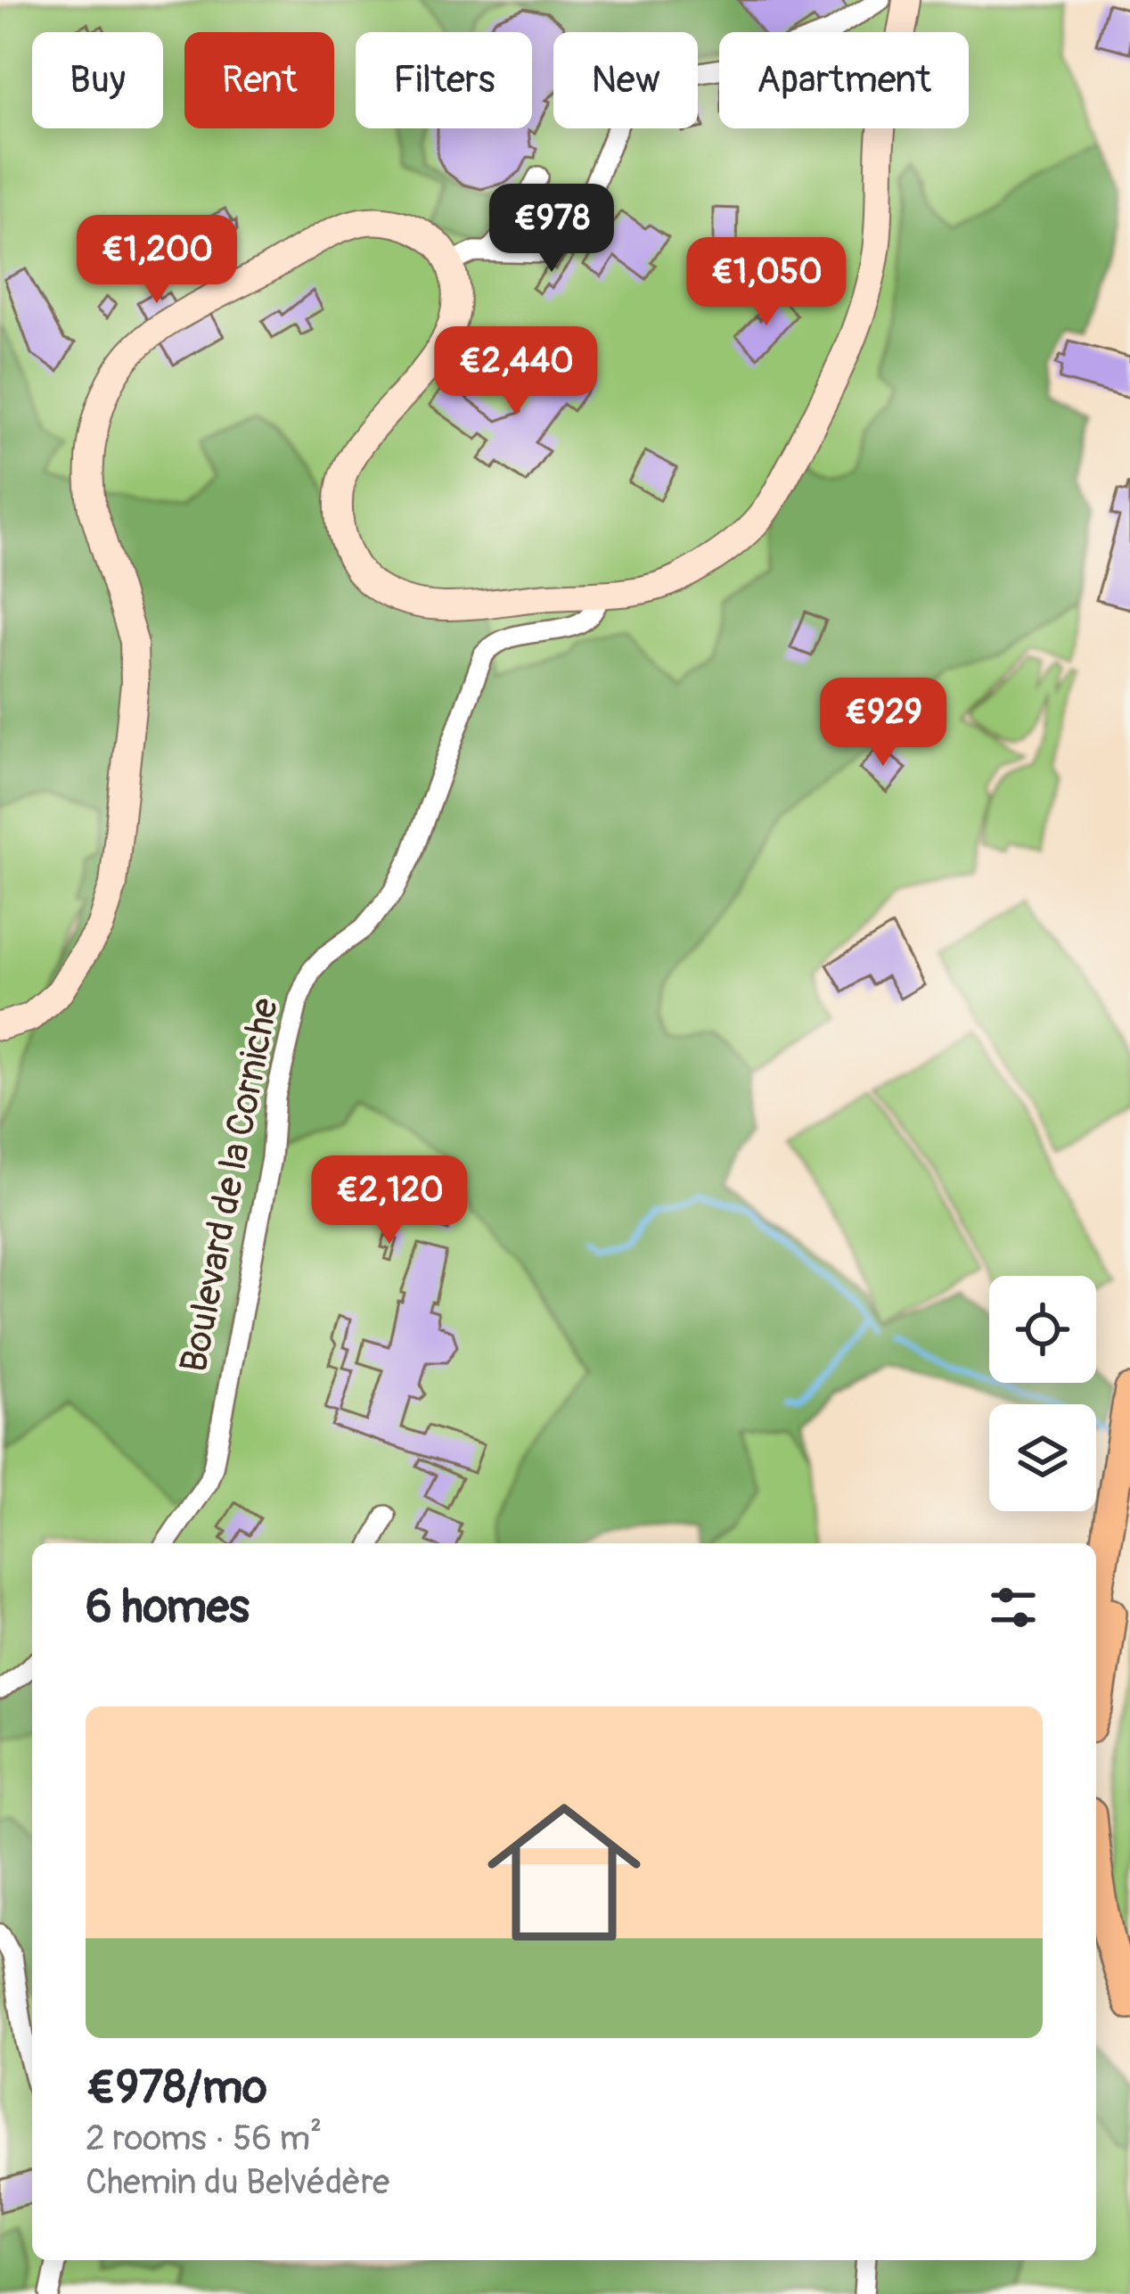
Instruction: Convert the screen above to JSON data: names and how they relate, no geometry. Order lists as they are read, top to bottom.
{
  "streets": {
    "street": ["Boulevard de la Corniche"]
  },
  "page": {
    "chip": [
      "Buy",
      "Rent",
      "Filters",
      "New",
      "Apartment"
    ],
    "price": [
      "€978",
      "€1,200",
      "€1,050",
      "€2,440",
      "€929",
      "€2,120"
    ],
    "heading": "6 homes",
    "list": [
      {
        "name": "€978/mo",
        "note": "2 rooms · 56 m² · Chemin du Belvédère"
      }
    ]
  }
}
